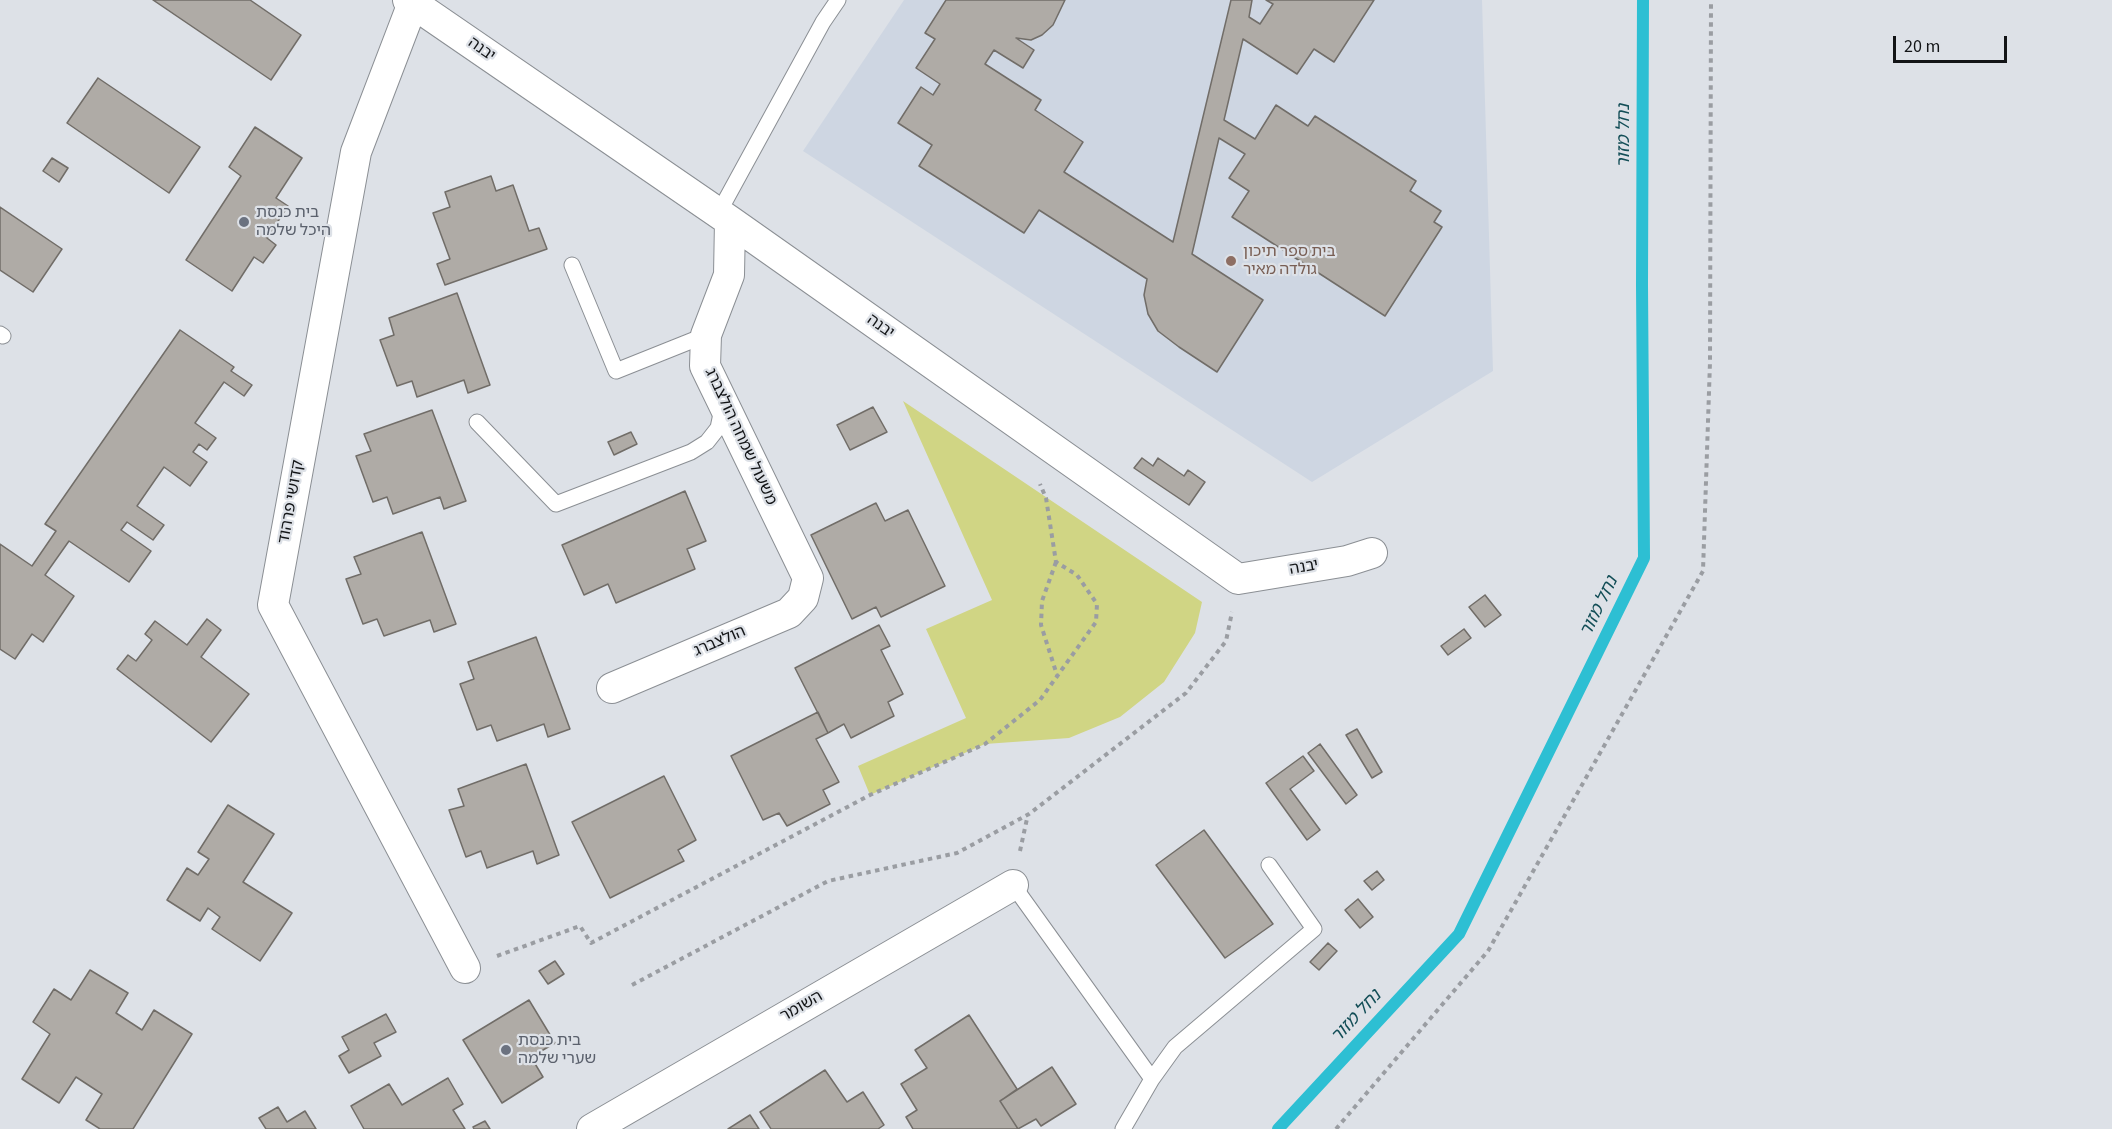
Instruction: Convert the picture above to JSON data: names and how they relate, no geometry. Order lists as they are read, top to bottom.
{
  "streets": {
    "street": [
      "יבנה",
      "משעול שמחה הולצברג",
      "קדושי פרהוד",
      "הולצברג",
      "השומר"
    ]
  },
  "crossings": [
    ["יבנה", "משעול שמחה הולצברג"],
    ["יבנה", "קדושי פרהוד"],
    ["משעול שמחה הולצברג", "הולצברג"]
  ],
  "water": ["נחל מזור"],
  "places": ["בית כנסת היכל שלמה", "בית ספר תיכון גולדה מאיר", "בית כנסת שערי שלמה"],
  "scale_bar": "20 m"
}
